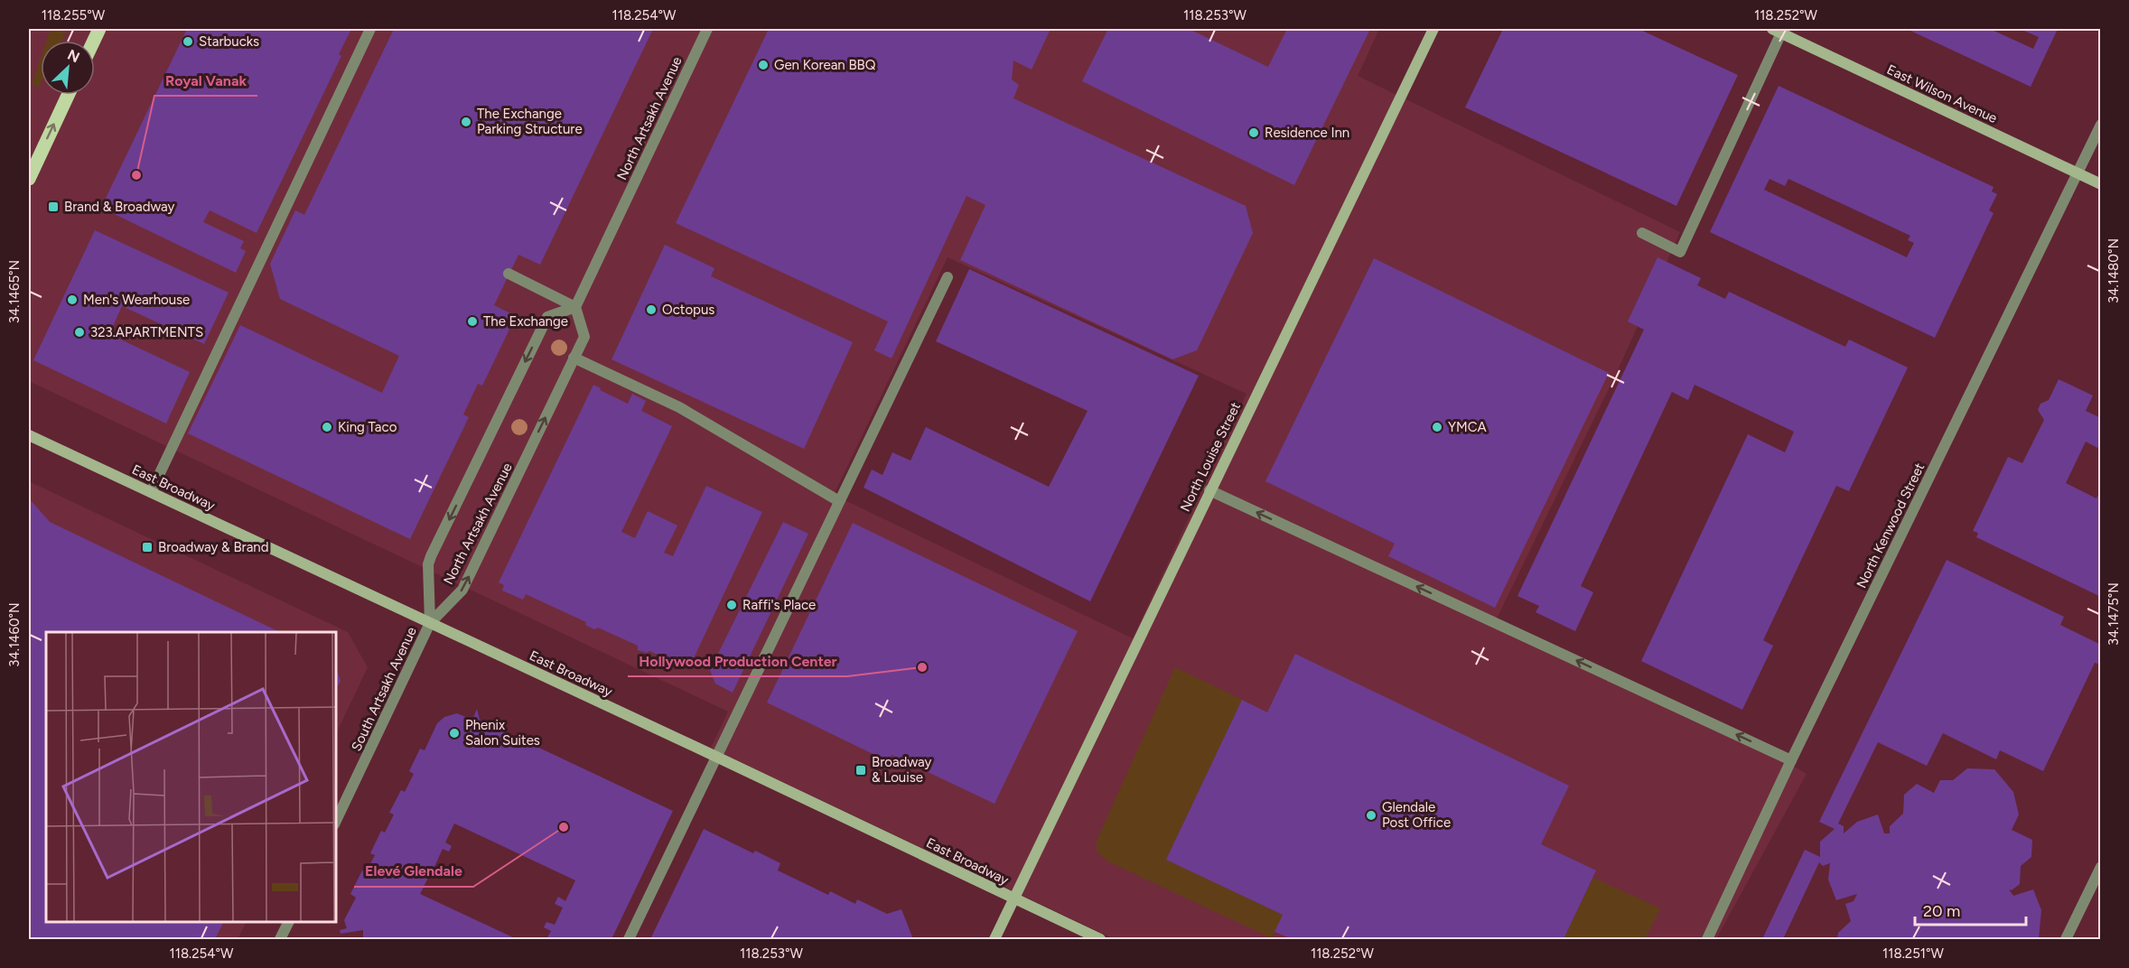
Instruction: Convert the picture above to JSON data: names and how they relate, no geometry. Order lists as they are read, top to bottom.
{
  "streets": {
    "street": [
      "East Wilson Avenue",
      "North Artsakh Avenue",
      "North Louise Street",
      "East Broadway",
      "North Kenwood Street",
      "South Artsakh Avenue"
    ]
  },
  "crossings": [
    ["East Wilson Avenue", "North Kenwood Street"],
    ["North Artsakh Avenue", "East Broadway"],
    ["North Artsakh Avenue", "South Artsakh Avenue"],
    ["North Louise Street", "East Broadway"],
    ["East Broadway", "South Artsakh Avenue"]
  ],
  "places": {
    "other": [
      "Starbucks",
      "Gen Korean BBQ",
      "The Exchange Parking Structure",
      "Residence Inn",
      "Royal Vanak",
      "Men's Wearhouse",
      "Octopus",
      "The Exchange",
      "323.APARTMENTS",
      "King Taco",
      "YMCA",
      "Raffi's Place",
      "Hollywood Production Center",
      "Phenix Salon Suites",
      "Glendale Post Office",
      "Elevé Glendale"
    ],
    "transit": ["Brand & Broadway", "Broadway & Brand", "Broadway & Louise"]
  },
  "scale_bar": "20 m",
  "north": "top right",
  "coordinates": [
    "118.255°W",
    "118.254°W",
    "118.253°W",
    "118.252°W",
    "34.1480°N",
    "34.1465°N",
    "34.1475°N",
    "34.1460°N",
    "118.251°W"
  ]
}
